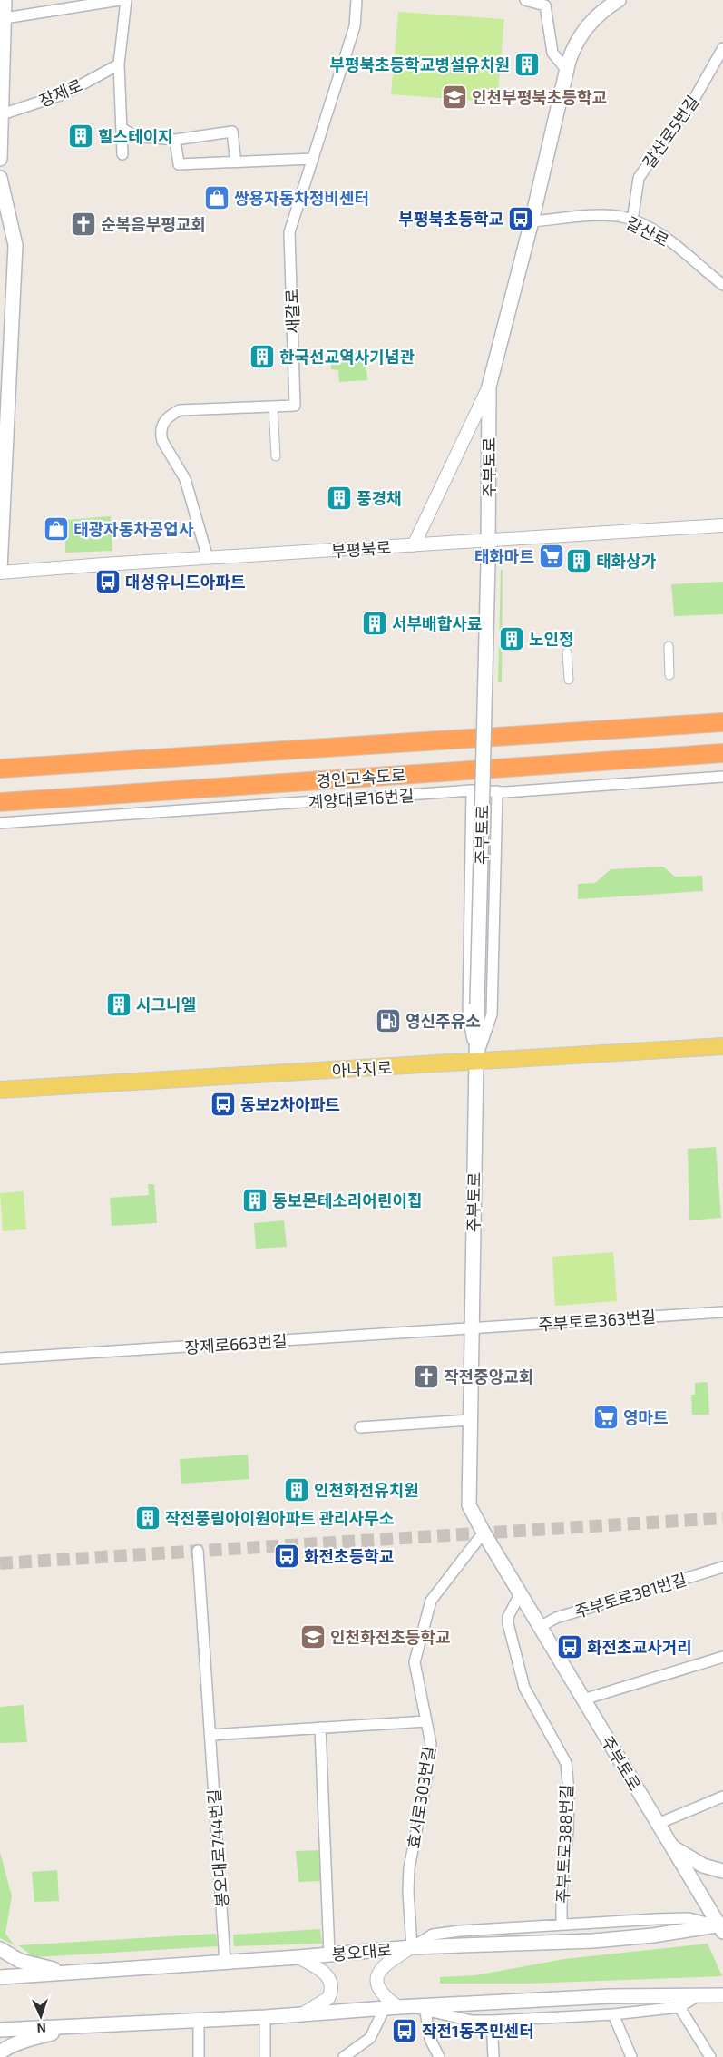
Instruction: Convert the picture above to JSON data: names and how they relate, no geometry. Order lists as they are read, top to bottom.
{
  "streets": {
    "highway": ["경인고속도로"],
    "main road": ["주부토로", "아나지로", "봉오대로"],
    "street": [
      "장제로",
      "갈산로5번길",
      "갈산로",
      "새갈로",
      "부평북로",
      "계양대로16번길",
      "주부토로363번길",
      "장제로663번길",
      "주부토로381번길",
      "효서로303번길",
      "주부토로388번길",
      "봉오대로744번길"
    ]
  },
  "crossings": [
    ["갈산로5번길", "갈산로"],
    ["갈산로", "주부토로"],
    ["새갈로", "부평북로"],
    ["주부토로", "부평북로"],
    ["주부토로", "아나지로"],
    ["주부토로", "주부토로363번길"],
    ["주부토로", "장제로663번길"],
    ["주부토로", "주부토로381번길"],
    ["주부토로", "효서로303번길"],
    ["주부토로", "주부토로388번길"],
    ["주부토로", "봉오대로"],
    ["주부토로363번길", "장제로663번길"],
    ["효서로303번길", "봉오대로"],
    ["봉오대로744번길", "봉오대로"]
  ],
  "places": {
    "building": [
      "부평북초등학교병설유치원",
      "힐스테이지",
      "한국선교역사기념관",
      "풍경채",
      "태화상가",
      "서부배합사료",
      "노인정",
      "시그니엘",
      "동보몬테소리어린이집",
      "인천화전유치원",
      "작전풍림아이원아파트 관리사무소"
    ],
    "school or university": ["인천부평북초등학교", "인천화전초등학교"],
    "shop": ["쌍용자동차정비센터", "태광자동차공업사"],
    "bus stop": [
      "부평북초등학교",
      "대성유니드아파트",
      "동보2차아파트",
      "화전초등학교",
      "화전초교사거리",
      "작전1동주민센터"
    ],
    "church": ["순복음부평교회", "작전중앙교회"],
    "supermarket": ["태화마트", "영마트"],
    "fuel station": ["영신주유소"]
  },
  "north": "bottom"
}
